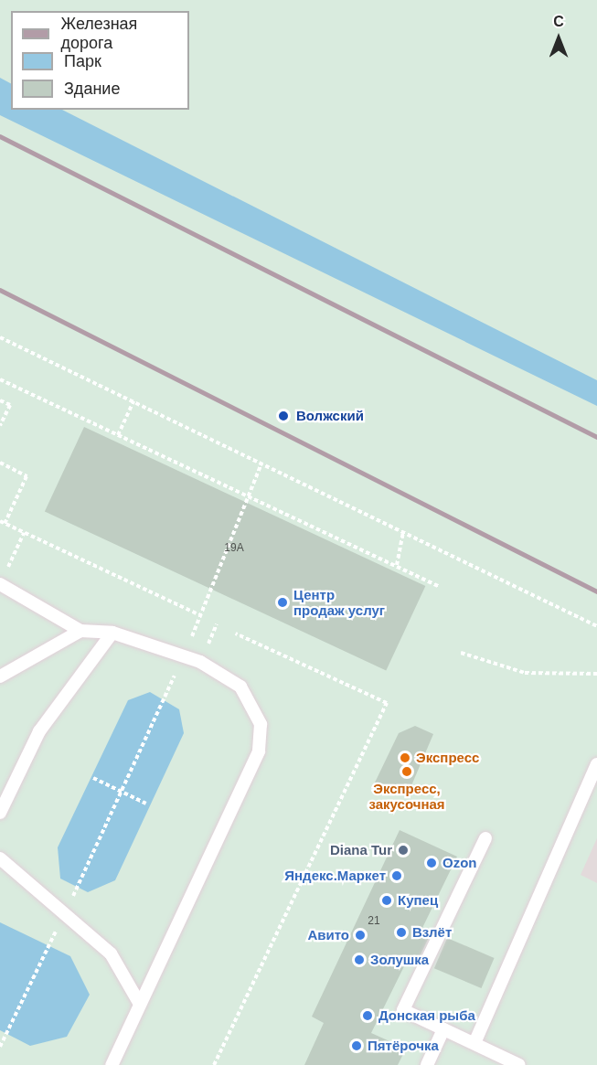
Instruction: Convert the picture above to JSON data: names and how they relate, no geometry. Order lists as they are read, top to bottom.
{
  "places": [
    "Волжский",
    "Центр продаж услуг",
    "Экспресс",
    "Экспресс, закусочная",
    "Diana Tur",
    "Ozon",
    "Яндекс.Маркет",
    "Купец",
    "Взлёт",
    "Авито",
    "Золушка",
    "Донская рыба",
    "Пятёрочка"
  ],
  "house_numbers": ["19А", "21"],
  "legend": ["Железная дорога", "Парк", "Здание"],
  "north": "top"
}
